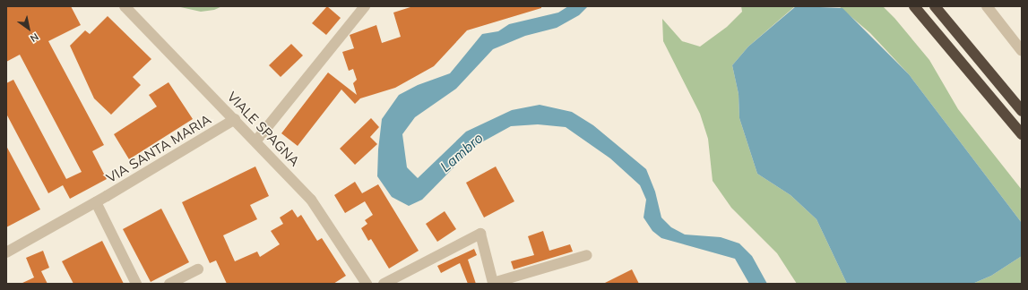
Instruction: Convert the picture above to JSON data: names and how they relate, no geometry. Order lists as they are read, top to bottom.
{
  "streets": {
    "street": ["VIALE SPAGNA", "VIA SANTA MARIA"]
  },
  "crossings": [
    ["VIALE SPAGNA", "VIA SANTA MARIA"]
  ],
  "water": ["Lambro"],
  "north": "bottom right"
}
